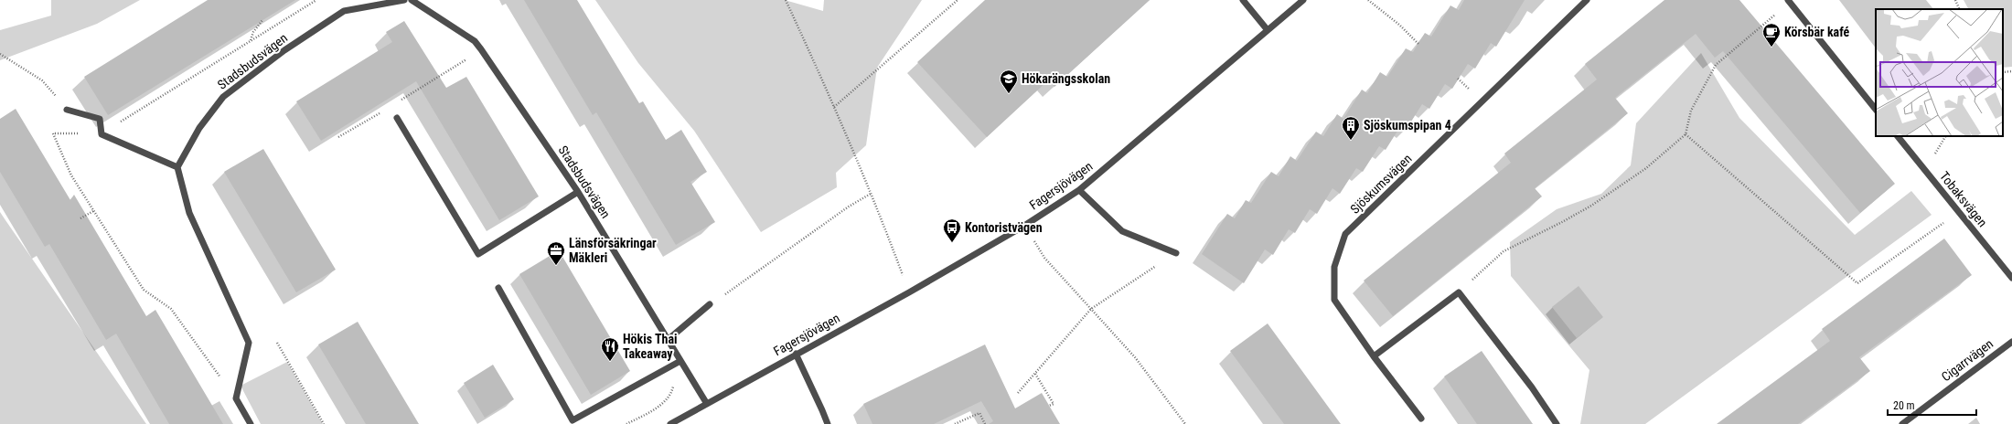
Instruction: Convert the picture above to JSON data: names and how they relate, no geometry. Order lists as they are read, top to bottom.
{
  "streets": {
    "street": [
      "Stadsbudsvägen",
      "Sjöskumsvägen",
      "Fagersjövägen",
      "Tobaksvägen",
      "Cigarrvägen"
    ]
  },
  "crossings": [
    ["Stadsbudsvägen", "Fagersjövägen"]
  ],
  "places": {
    "cafe": ["Körsbär kafé"],
    "school or university": ["Hökarängsskolan"],
    "building": ["Sjöskumspipan 4"],
    "bus stop": ["Kontoristvägen"],
    "office": ["Länsförsäkringar Mäkleri"],
    "restaurant": ["Hökis Thai Takeaway"]
  },
  "scale_bar": "20 m"
}
